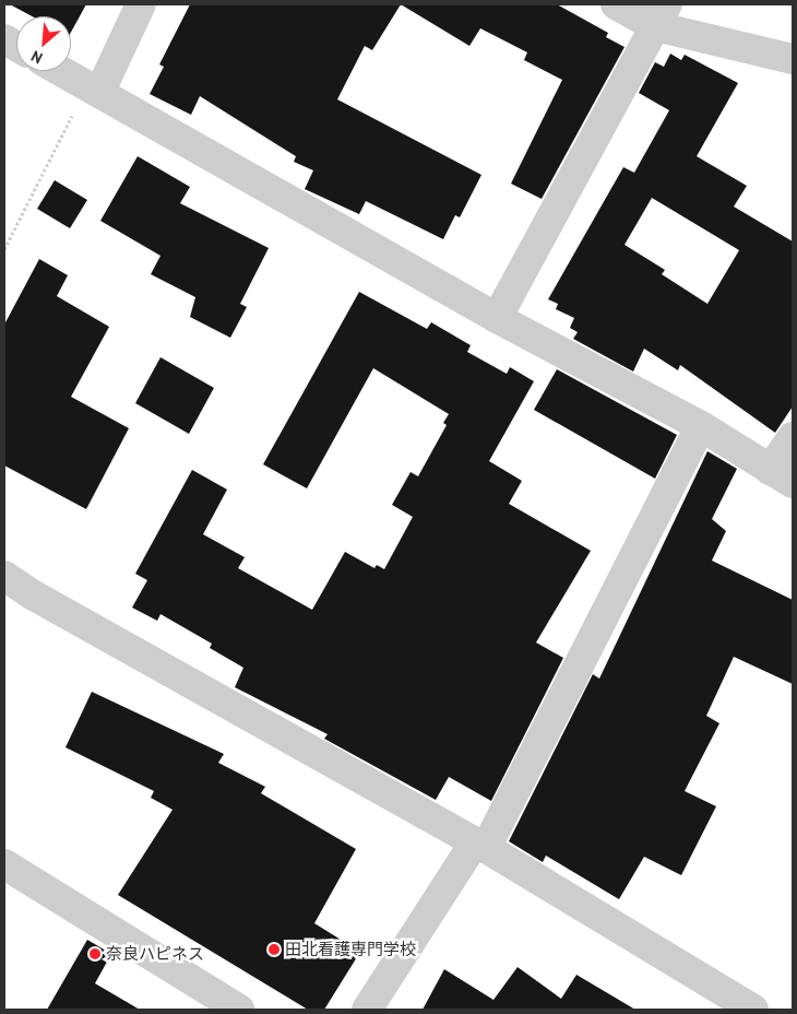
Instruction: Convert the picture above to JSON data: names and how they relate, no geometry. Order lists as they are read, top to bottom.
{
  "places": ["田北看護専門学校", "奈良ハピネス"],
  "north": "bottom left"
}
